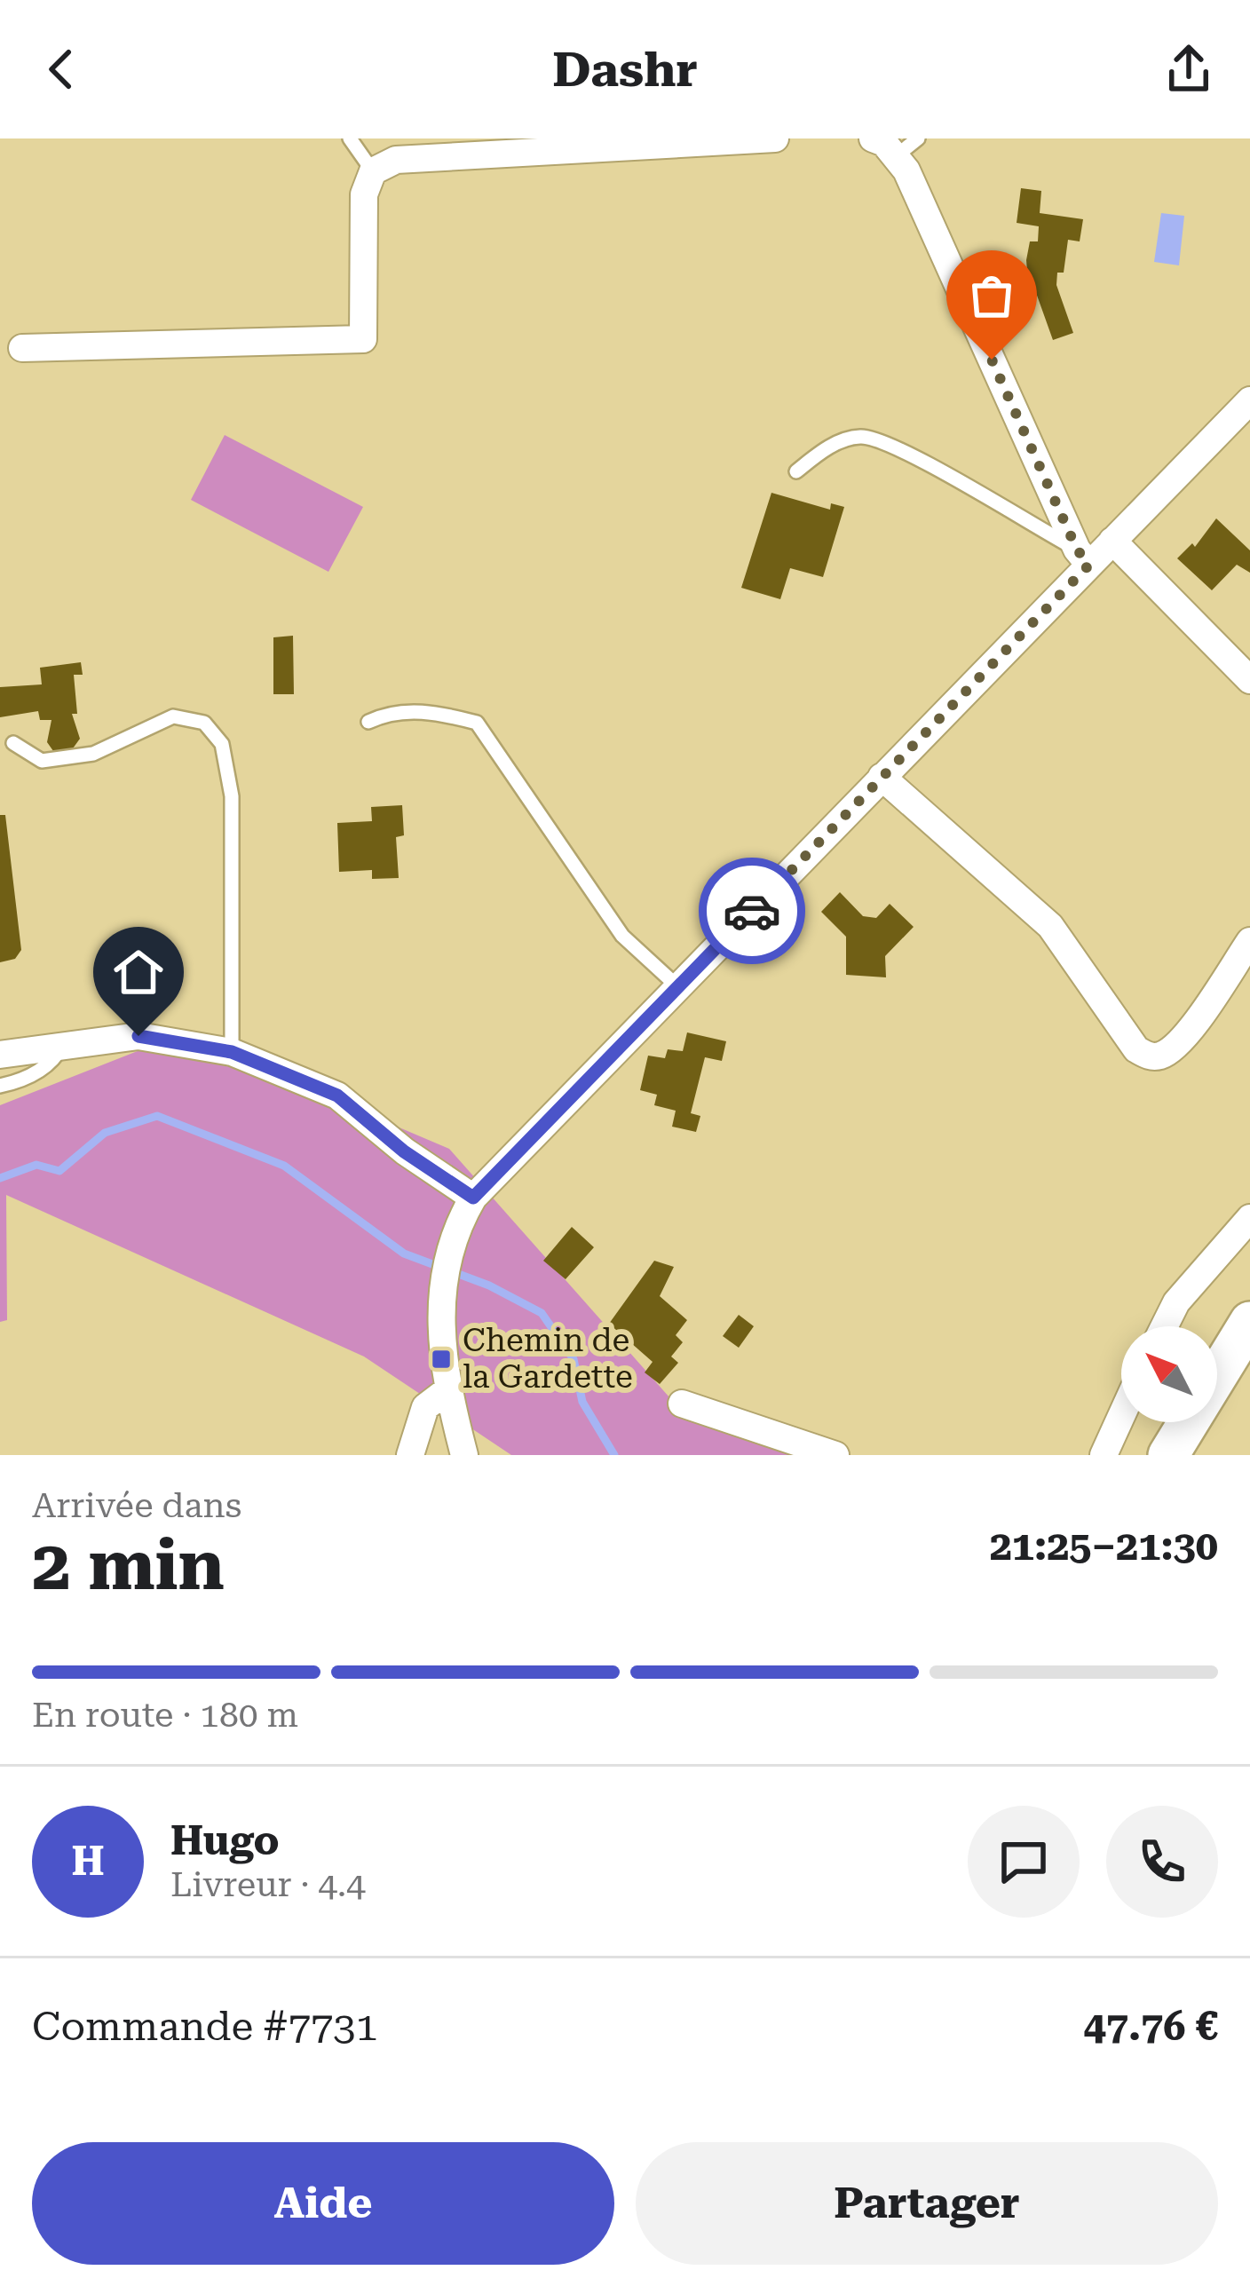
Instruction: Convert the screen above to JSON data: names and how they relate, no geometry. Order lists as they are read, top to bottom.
{
  "places": {
    "transit": ["Chemin de la Gardette"]
  },
  "north": "top left",
  "page": {
    "header": "Dashr",
    "heading": ["2 min", "Arrivée dans", "21:25–21:30"],
    "panel": [
      "Hugo",
      "Livreur · 4.4",
      "Commande #7731",
      "47.76 €"
    ],
    "bar": "En route · 180 m",
    "round": "H",
    "buttons": ["Aide", "Partager"]
  }
}
